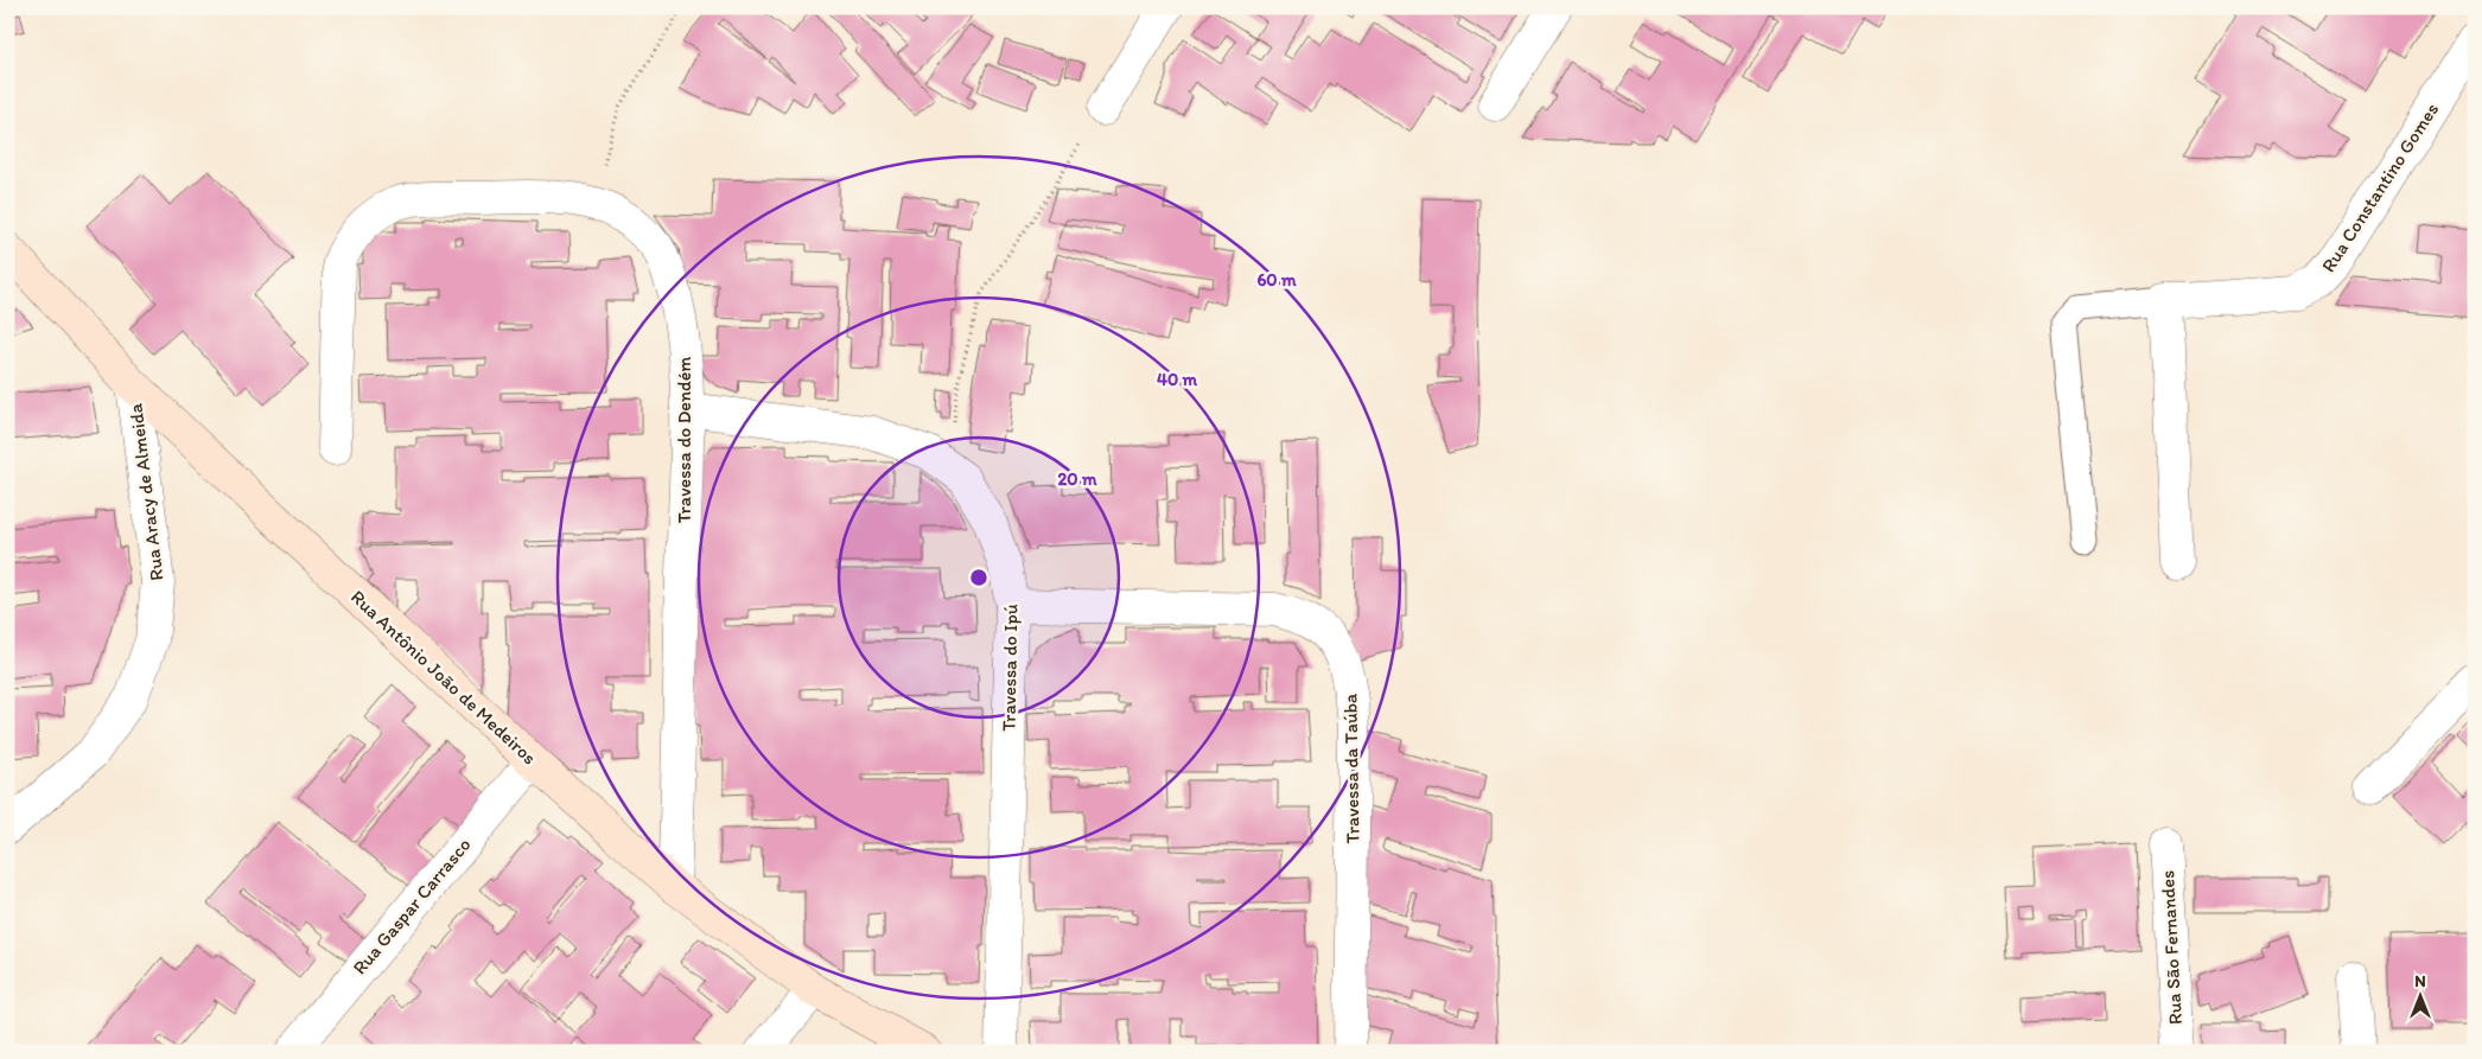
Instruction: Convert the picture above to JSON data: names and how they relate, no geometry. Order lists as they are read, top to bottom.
{
  "streets": {
    "street": [
      "Rua Constantino Gomes",
      "Travessa do Dendém",
      "Rua Aracy de Almeida",
      "Travessa do Ipú",
      "Rua Antônio João de Medeiros",
      "Travessa da Taúba",
      "Rua Gaspar Carrasco",
      "Rua São Fernandes"
    ]
  },
  "crossings": [
    ["Travessa do Dendém", "Travessa do Ipú"],
    ["Travessa do Dendém", "Rua Antônio João de Medeiros"],
    ["Rua Aracy de Almeida", "Rua Antônio João de Medeiros"],
    ["Travessa do Ipú", "Travessa da Taúba"],
    ["Rua Antônio João de Medeiros", "Rua Gaspar Carrasco"]
  ],
  "north": "top",
  "rings": ["60 m", "40 m", "20 m"]
}
